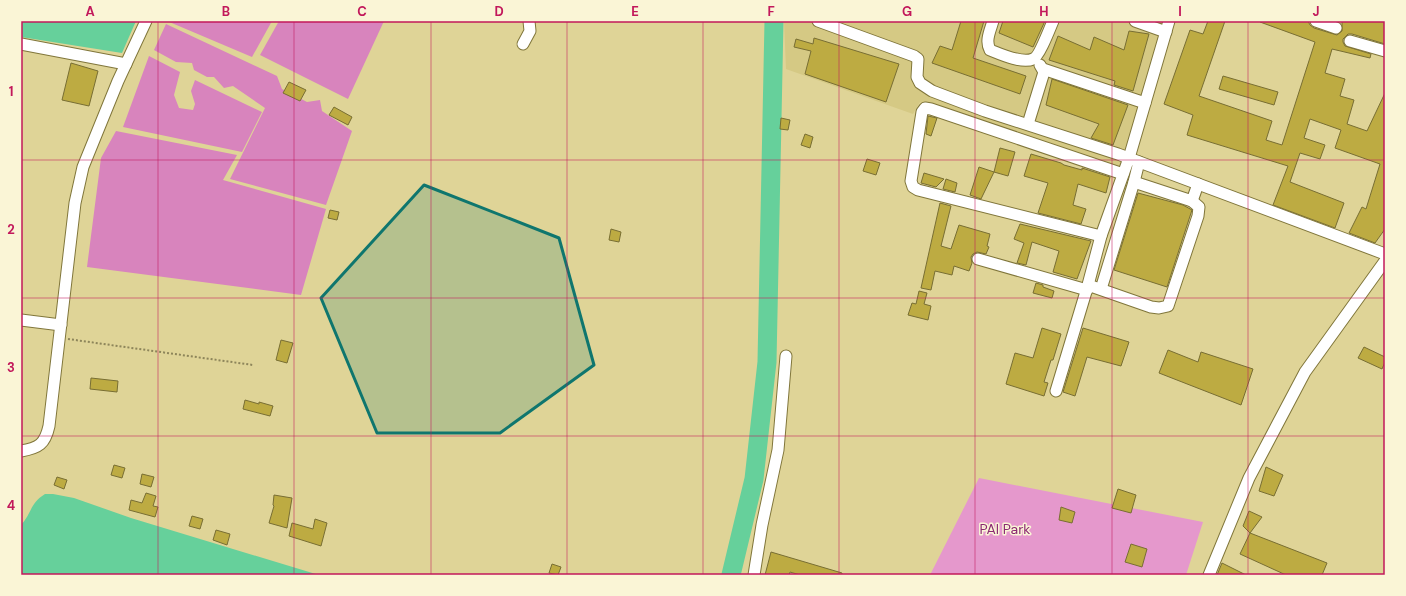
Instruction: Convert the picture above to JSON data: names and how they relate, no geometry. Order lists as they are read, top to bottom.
{
  "parks": ["PAI Park"],
  "grid": {
    "columns": [
      "A",
      "B",
      "C",
      "D",
      "E",
      "F",
      "G",
      "H",
      "I",
      "J"
    ],
    "rows": [
      "1",
      "2",
      "3",
      "4"
    ]
  }
}
